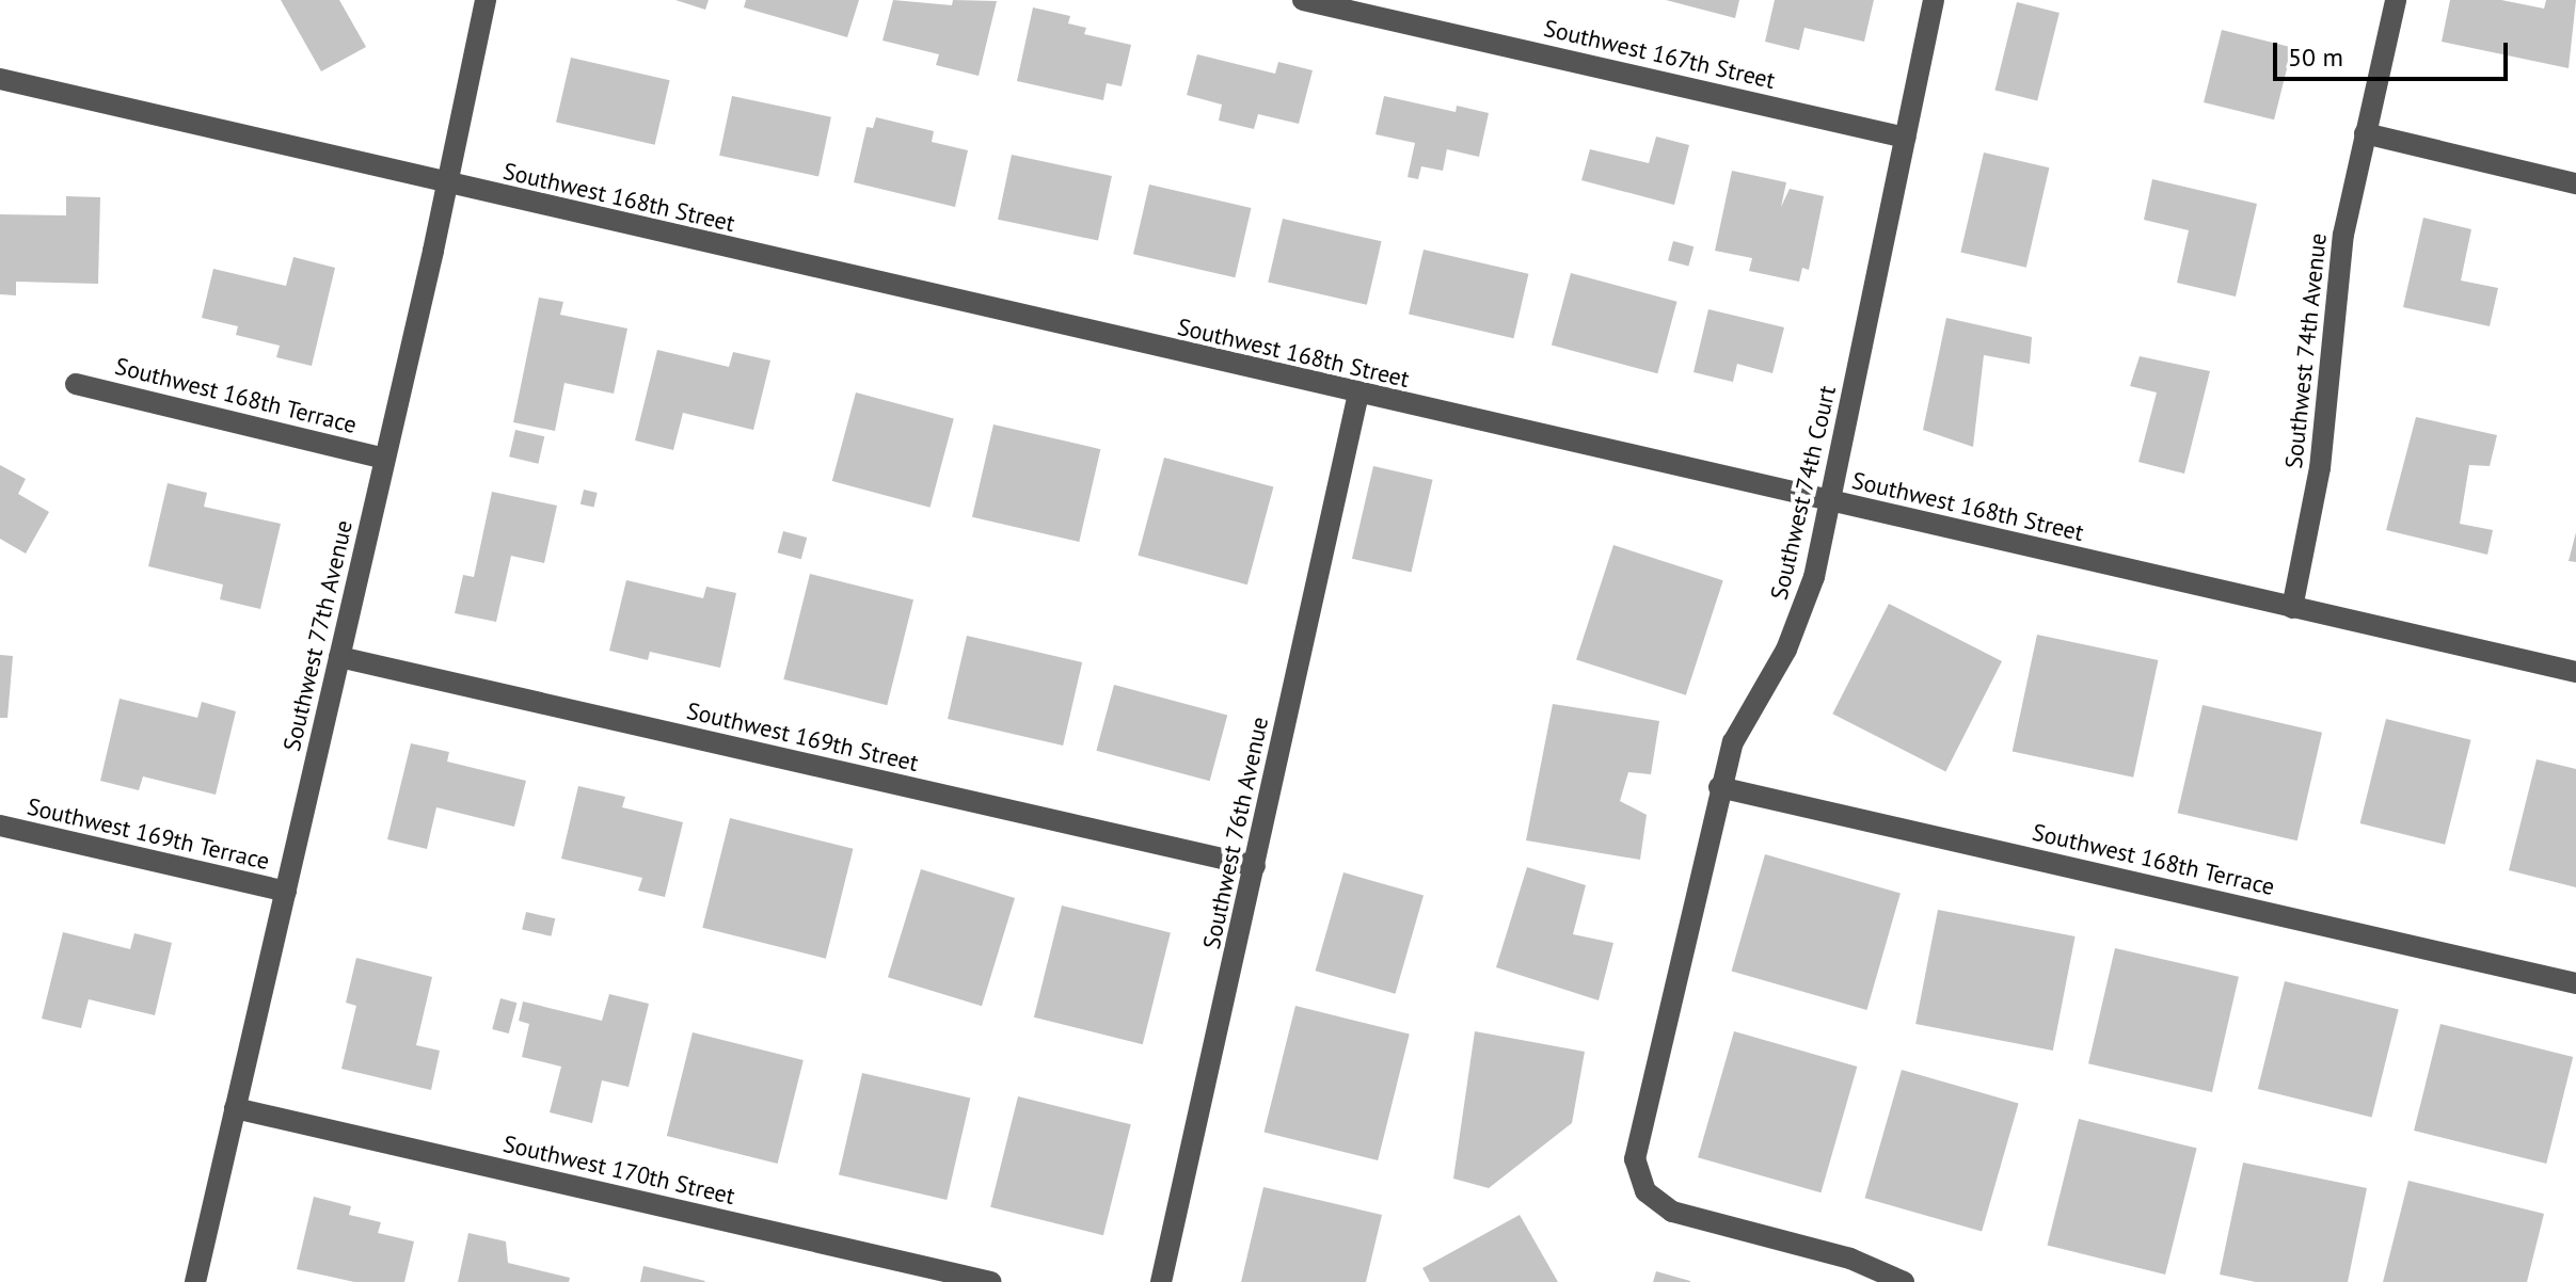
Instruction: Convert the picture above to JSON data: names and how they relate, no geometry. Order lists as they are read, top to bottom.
{
  "streets": {
    "street": [
      "Southwest 167th Street",
      "Southwest 168th Street",
      "Southwest 74th Avenue",
      "Southwest 168th Terrace",
      "Southwest 74th Court",
      "Southwest 77th Avenue",
      "Southwest 169th Street",
      "Southwest 76th Avenue",
      "Southwest 169th Terrace",
      "Southwest 170th Street"
    ]
  },
  "crossings": [
    ["Southwest 167th Street", "Southwest 74th Court"],
    ["Southwest 168th Street", "Southwest 74th Avenue"],
    ["Southwest 168th Street", "Southwest 74th Court"],
    ["Southwest 168th Street", "Southwest 77th Avenue"],
    ["Southwest 168th Street", "Southwest 76th Avenue"],
    ["Southwest 168th Terrace", "Southwest 74th Court"],
    ["Southwest 168th Terrace", "Southwest 77th Avenue"],
    ["Southwest 77th Avenue", "Southwest 169th Street"],
    ["Southwest 77th Avenue", "Southwest 169th Terrace"],
    ["Southwest 77th Avenue", "Southwest 170th Street"],
    ["Southwest 169th Street", "Southwest 76th Avenue"]
  ],
  "scale_bar": "50 m"
}
